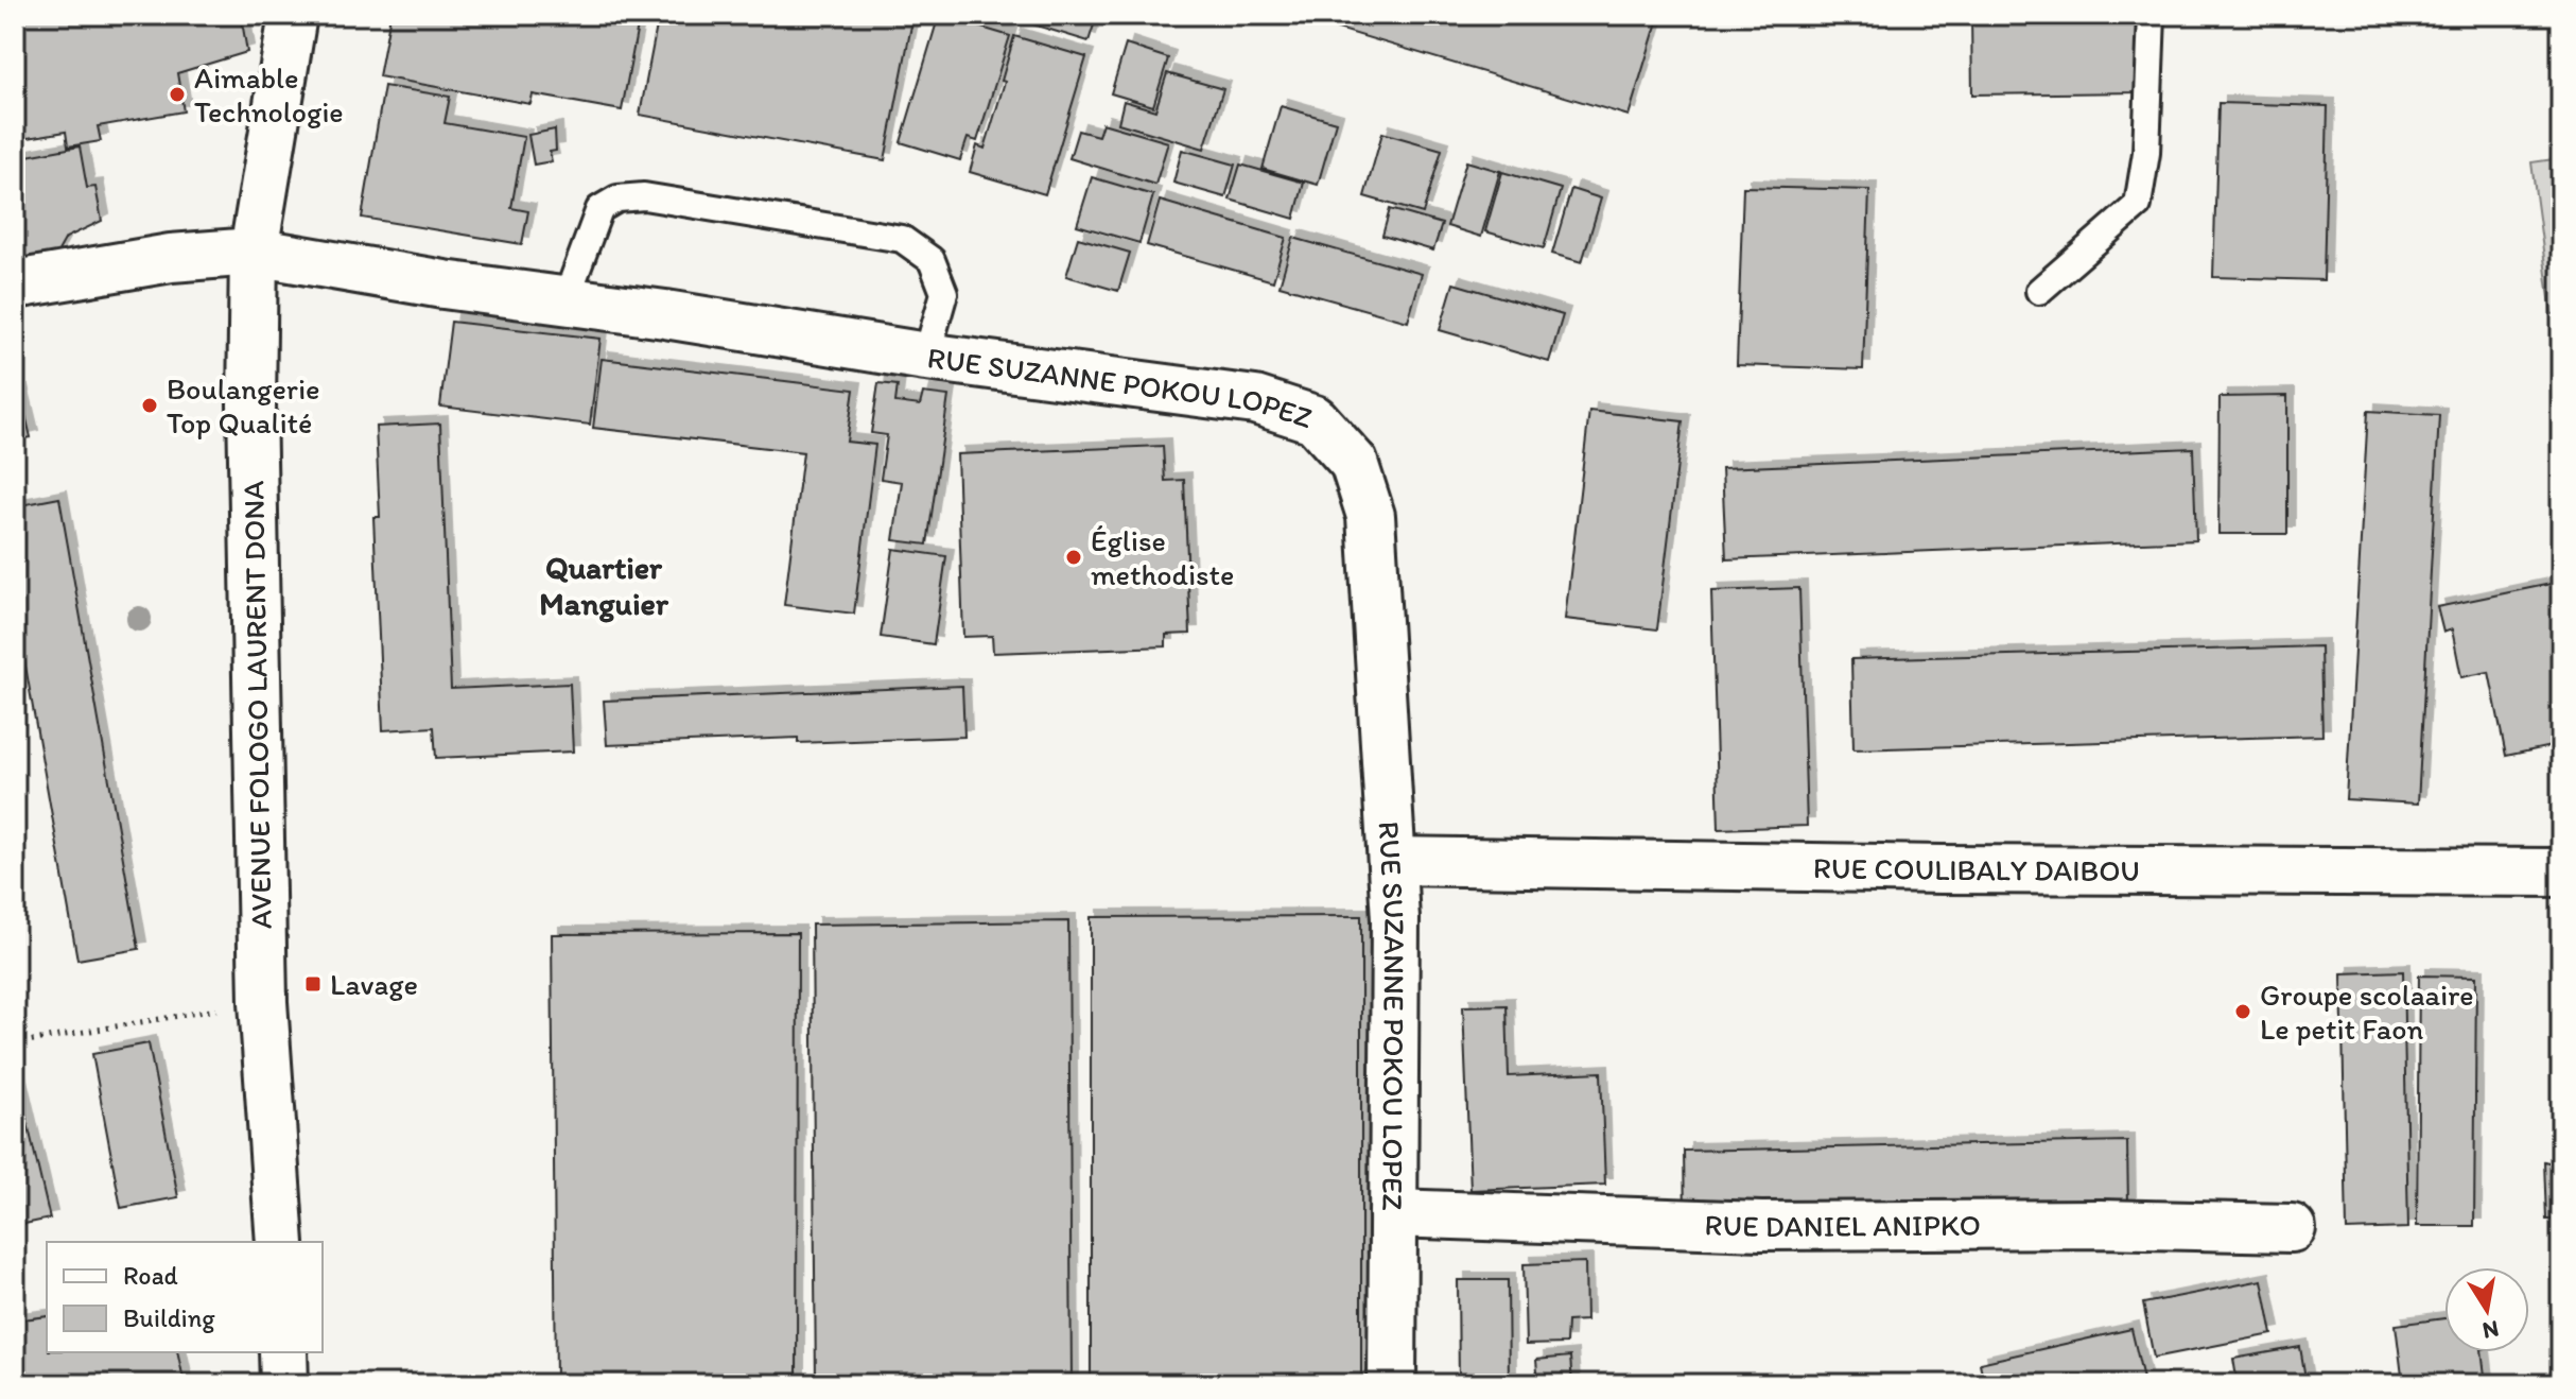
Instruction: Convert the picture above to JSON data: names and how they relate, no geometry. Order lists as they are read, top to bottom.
{
  "streets": {
    "street": [
      "RUE SUZANNE POKOU LOPEZ",
      "AVENUE FOLOGO LAURENT DONA",
      "RUE COULIBALY DAIBOU",
      "RUE DANIEL ANIPKO"
    ]
  },
  "crossings": [
    ["RUE SUZANNE POKOU LOPEZ", "AVENUE FOLOGO LAURENT DONA"],
    ["RUE SUZANNE POKOU LOPEZ", "RUE COULIBALY DAIBOU"],
    ["RUE SUZANNE POKOU LOPEZ", "RUE DANIEL ANIPKO"]
  ],
  "districts": ["Quartier Manguier"],
  "places": {
    "other": [
      "Aimable Technologie",
      "Boulangerie Top Qualité",
      "Église methodiste",
      "Groupe scolaaire Le petit Faon"
    ],
    "transit": ["Lavage"]
  },
  "legend": ["Road", "Building"],
  "north": "bottom"
}
